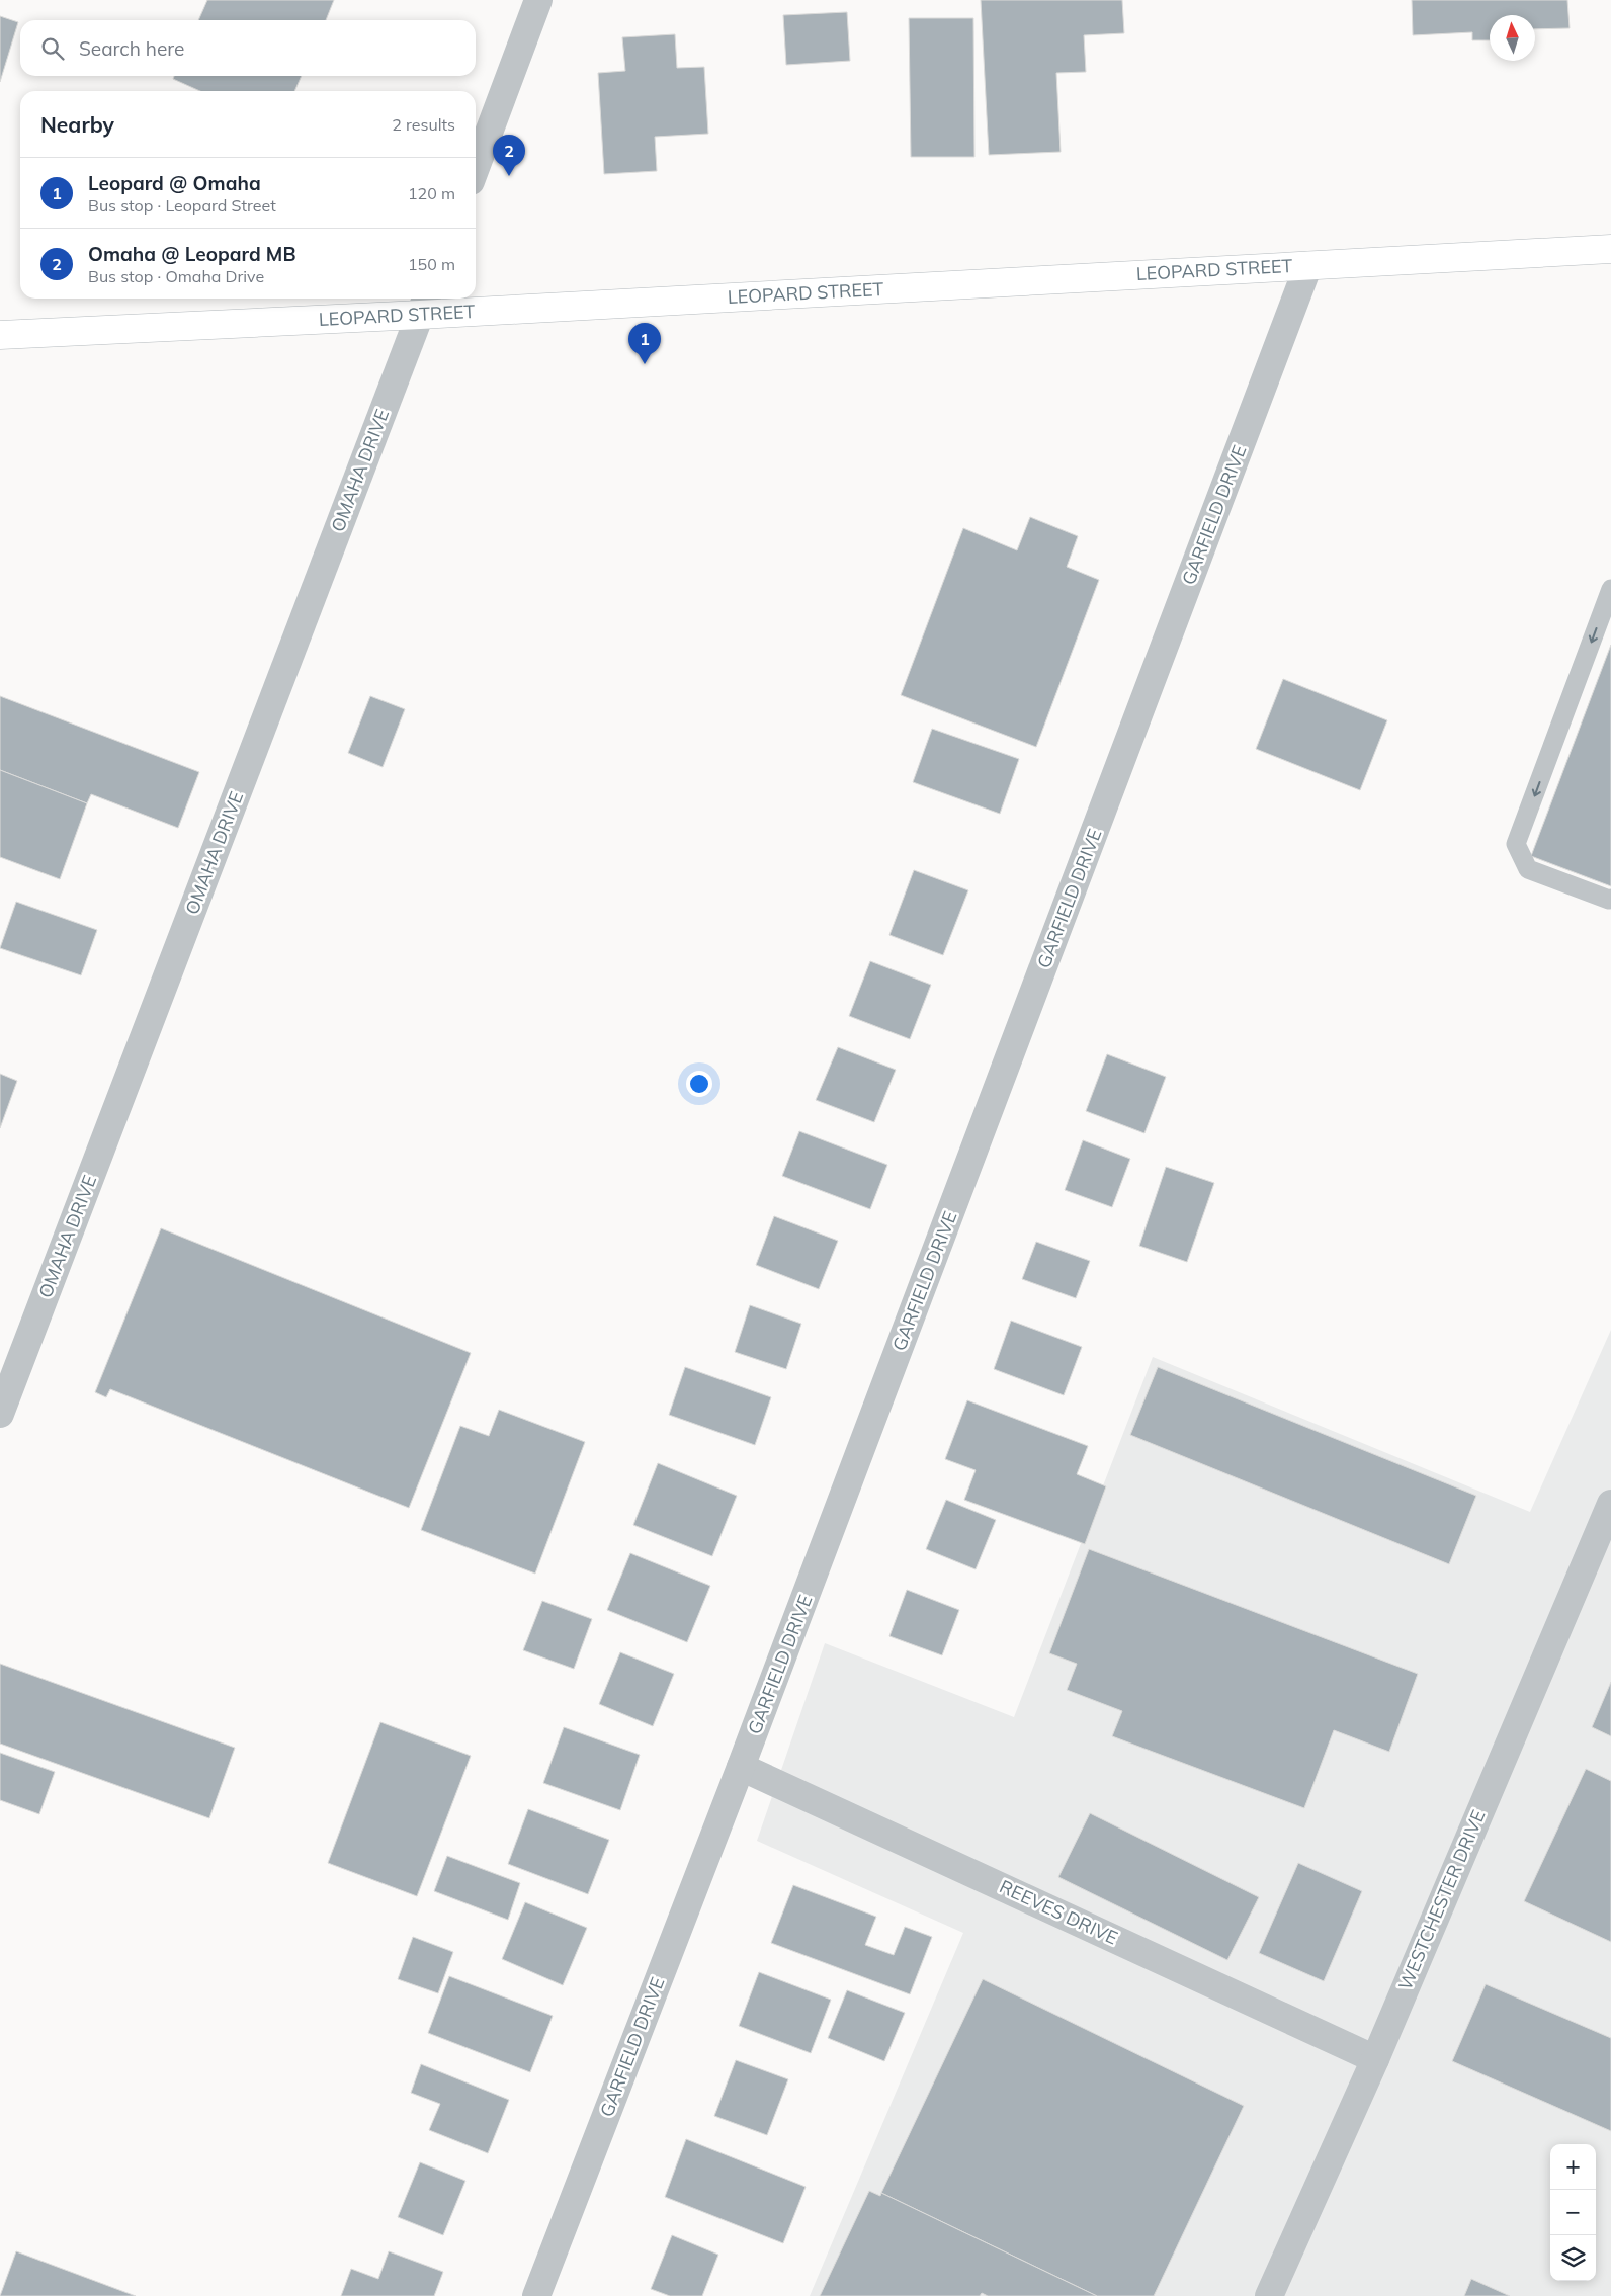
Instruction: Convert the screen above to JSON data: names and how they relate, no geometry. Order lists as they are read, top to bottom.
{
  "streets": {
    "main road": ["LEOPARD STREET"],
    "street": [
      "OMAHA DRIVE",
      "GARFIELD DRIVE",
      "WESTCHESTER DRIVE",
      "REEVES DRIVE"
    ]
  },
  "crossings": [
    ["LEOPARD STREET", "OMAHA DRIVE"],
    ["LEOPARD STREET", "GARFIELD DRIVE"],
    ["GARFIELD DRIVE", "REEVES DRIVE"],
    ["WESTCHESTER DRIVE", "REEVES DRIVE"]
  ],
  "north": "top",
  "page": {
    "search": "Search here",
    "heading": ["Nearby", "2 results"],
    "pins": ["2", "1"],
    "list": [
      {
        "mark": "1",
        "name": "Leopard @ Omaha",
        "note": "Bus stop · Leopard Street",
        "value": "120 m"
      },
      {
        "mark": "2",
        "name": "Omaha @ Leopard MB",
        "note": "Bus stop · Omaha Drive",
        "value": "150 m"
      }
    ],
    "map_buttons": ["+", "−"]
  }
}
